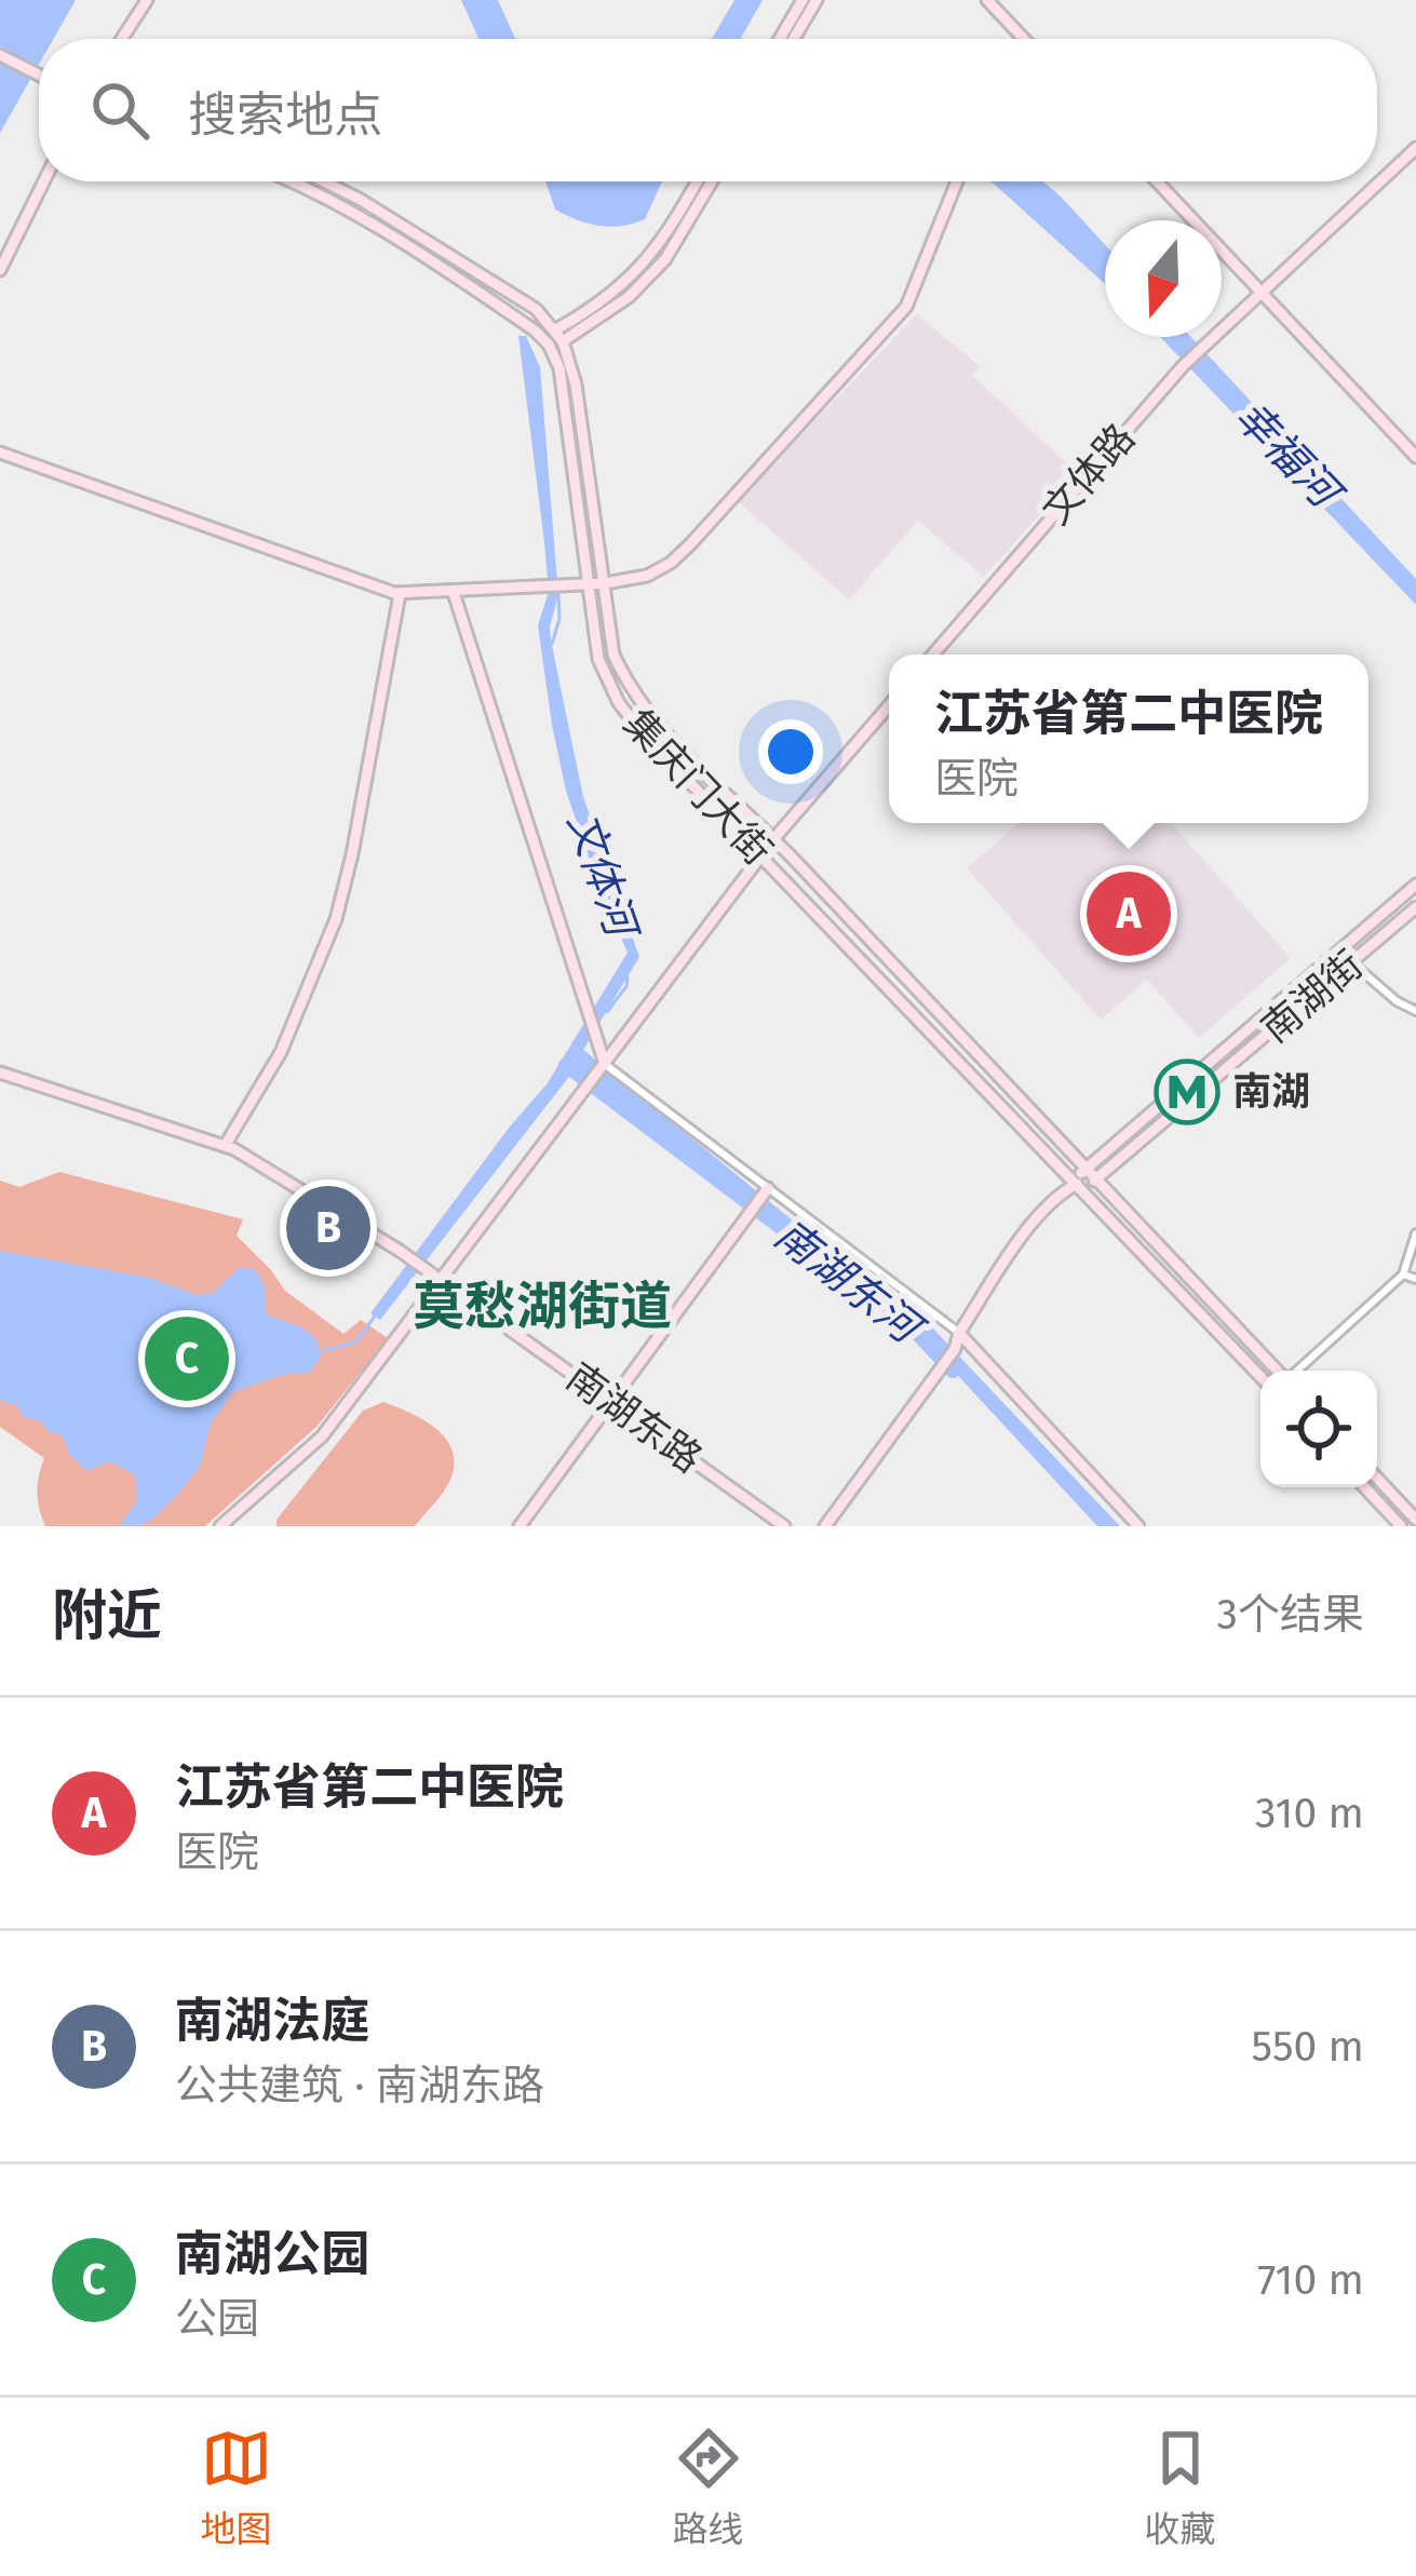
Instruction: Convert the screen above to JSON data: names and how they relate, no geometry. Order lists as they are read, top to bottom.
{
  "streets": {
    "main road": [
      "文体路",
      "集庆门大街",
      "南湖街",
      "南湖东路"
    ]
  },
  "crossings": [
    ["集庆门大街", "南湖街"]
  ],
  "districts": ["莫愁湖街道"],
  "water": ["幸福河", "文体河", "南湖东河"],
  "places": {
    "metro station": ["南湖"]
  },
  "north": "bottom",
  "page": {
    "search": "搜索地点",
    "popup": ["江苏省第二中医院", "医院"],
    "pins": ["A", "B", "C"],
    "heading": ["附近", "3个结果"],
    "list": [
      {
        "mark": "A",
        "name": "江苏省第二中医院",
        "note": "医院",
        "value": "310 m"
      },
      {
        "mark": "B",
        "name": "南湖法庭",
        "note": "公共建筑 · 南湖东路",
        "value": "550 m"
      },
      {
        "mark": "C",
        "name": "南湖公园",
        "note": "公园",
        "value": "710 m"
      }
    ],
    "nav": ["地图", "路线", "收藏"]
  }
}
